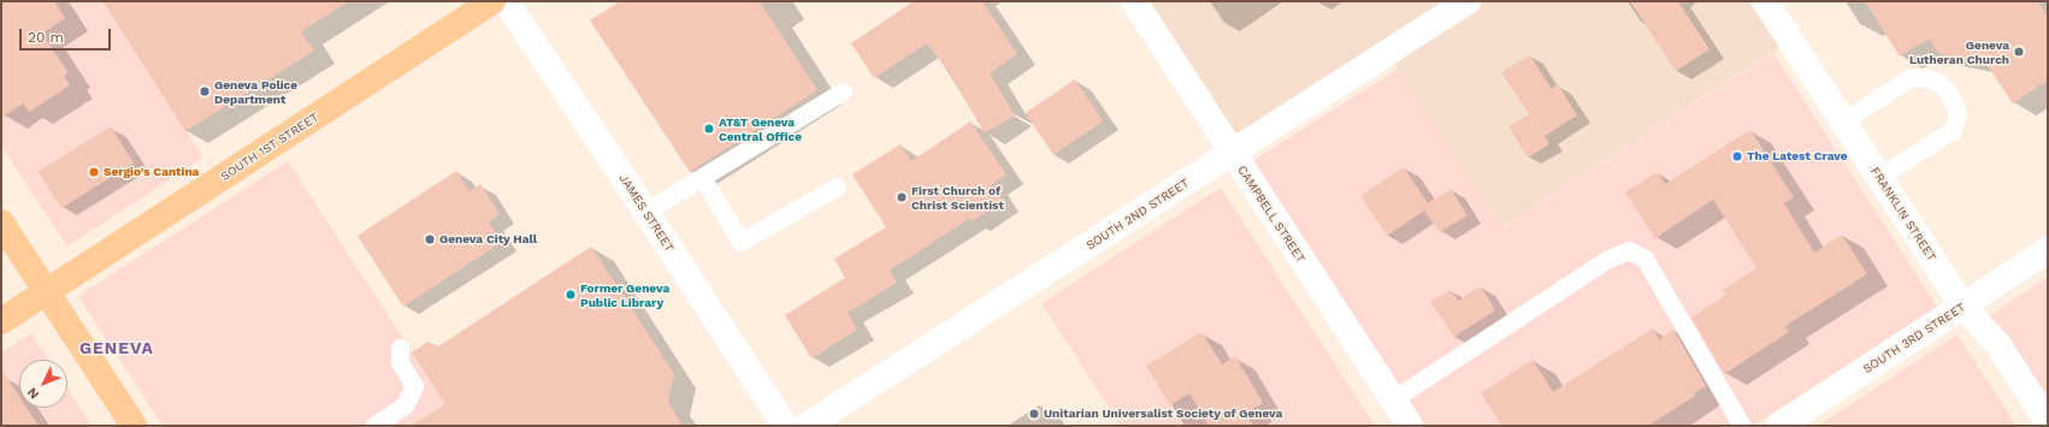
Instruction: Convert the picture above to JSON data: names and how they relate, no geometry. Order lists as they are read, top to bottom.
{
  "streets": {
    "main road": ["SOUTH 1ST STREET"],
    "street": [
      "JAMES STREET",
      "SOUTH 2ND STREET",
      "CAMPBELL STREET",
      "FRANKLIN STREET",
      "SOUTH 3RD STREET"
    ]
  },
  "crossings": [
    ["SOUTH 2ND STREET", "CAMPBELL STREET"],
    ["FRANKLIN STREET", "SOUTH 3RD STREET"]
  ],
  "districts": ["GENEVA"],
  "places": [
    "Geneva Lutheran Church",
    "Geneva Police Department",
    "AT&T Geneva Central Office",
    "The Latest Crave",
    "Sergio's Cantina",
    "First Church of Christ Scientist",
    "Geneva City Hall",
    "Former Geneva Public Library",
    "Unitarian Universalist Society of Geneva"
  ],
  "scale_bar": "20 m",
  "north": "bottom left"
}
